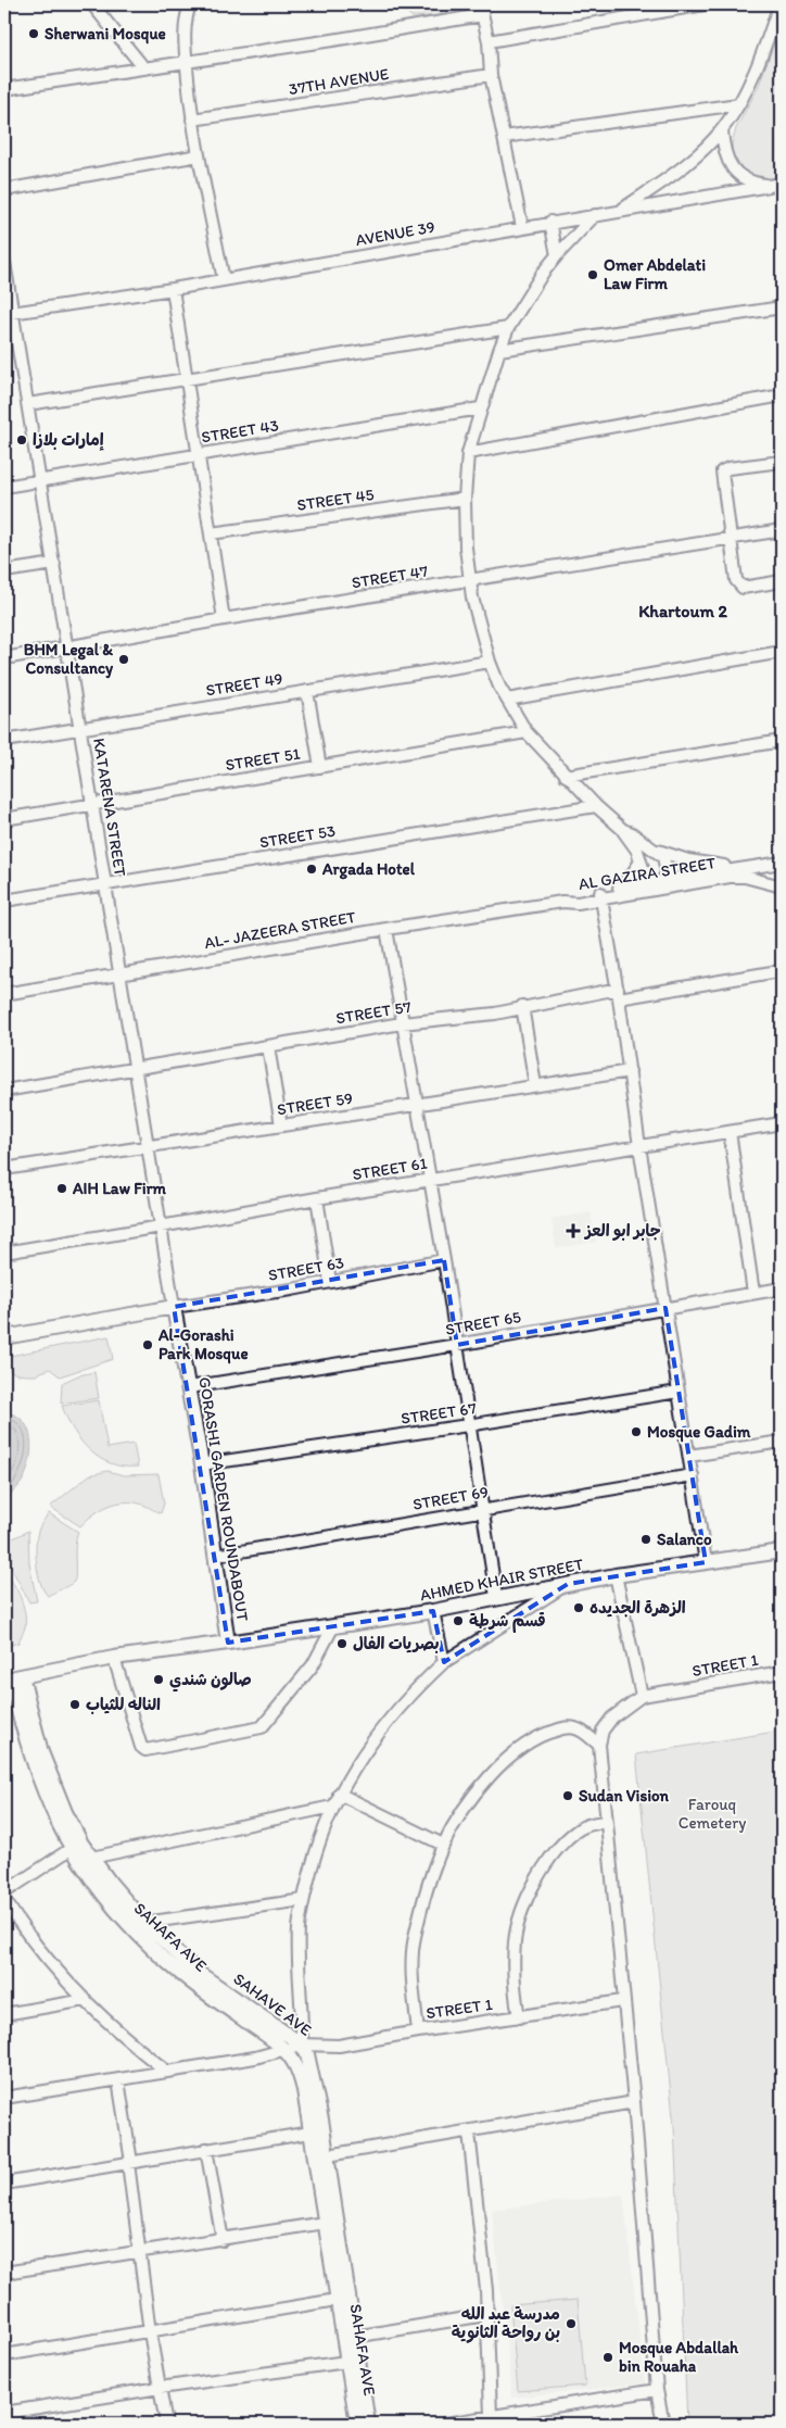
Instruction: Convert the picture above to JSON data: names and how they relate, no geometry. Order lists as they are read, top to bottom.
{
  "streets": {
    "main road": [
      "GORASHI GARDEN ROUNDABOUT",
      "AHMED KHAIR STREET",
      "SAHAFA AVE",
      "SAHAVE AVE"
    ],
    "street": [
      "37TH AVENUE",
      "AVENUE 39",
      "STREET 43",
      "STREET 45",
      "STREET 47",
      "STREET 49",
      "STREET 51",
      "KATARENA STREET",
      "STREET 53",
      "AL GAZIRA STREET",
      "AL- JAZEERA STREET",
      "STREET 57",
      "STREET 59",
      "STREET 61",
      "STREET 63",
      "STREET 65",
      "STREET 67",
      "STREET 69",
      "STREET 1"
    ]
  },
  "crossings": [
    ["AVENUE 39", "KATARENA STREET"],
    ["STREET 43", "KATARENA STREET"],
    ["STREET 47", "KATARENA STREET"],
    ["STREET 49", "KATARENA STREET"],
    ["STREET 51", "KATARENA STREET"],
    ["KATARENA STREET", "STREET 53"],
    ["KATARENA STREET", "AL- JAZEERA STREET"],
    ["KATARENA STREET", "STREET 57"],
    ["KATARENA STREET", "STREET 59"],
    ["KATARENA STREET", "STREET 61"],
    ["KATARENA STREET", "STREET 63"],
    ["KATARENA STREET", "GORASHI GARDEN ROUNDABOUT"],
    ["AL GAZIRA STREET", "AL- JAZEERA STREET"],
    ["STREET 63", "GORASHI GARDEN ROUNDABOUT"],
    ["STREET 65", "GORASHI GARDEN ROUNDABOUT"],
    ["STREET 67", "GORASHI GARDEN ROUNDABOUT"],
    ["STREET 69", "GORASHI GARDEN ROUNDABOUT"],
    ["GORASHI GARDEN ROUNDABOUT", "AHMED KHAIR STREET"],
    ["GORASHI GARDEN ROUNDABOUT", "SAHAFA AVE"],
    ["GORASHI GARDEN ROUNDABOUT", "SAHAVE AVE"],
    ["STREET 1", "SAHAFA AVE"],
    ["STREET 1", "SAHAVE AVE"],
    ["SAHAFA AVE", "SAHAVE AVE"]
  ],
  "districts": ["Khartoum 2"],
  "parks": ["Farouq Cemetery"],
  "places": {
    "other": [
      "Sherwani Mosque",
      "Omer Abdelati Law Firm",
      "إمارات بلازا",
      "BHM Legal & Consultancy",
      "Argada Hotel",
      "AIH Law Firm",
      "Al-Gorashi Park Mosque",
      "Mosque Gadim",
      "Salanco",
      "الزهرة الجديده",
      "قسم شرطة",
      "بصريات الفال",
      "صالون شندي",
      "الناله للثياب",
      "Sudan Vision",
      "مدرسة عبد الله بن رواحة الثانوية",
      "Mosque Abdallah bin Rouaha"
    ],
    "health": ["جابر ابو العز"]
  }
}
